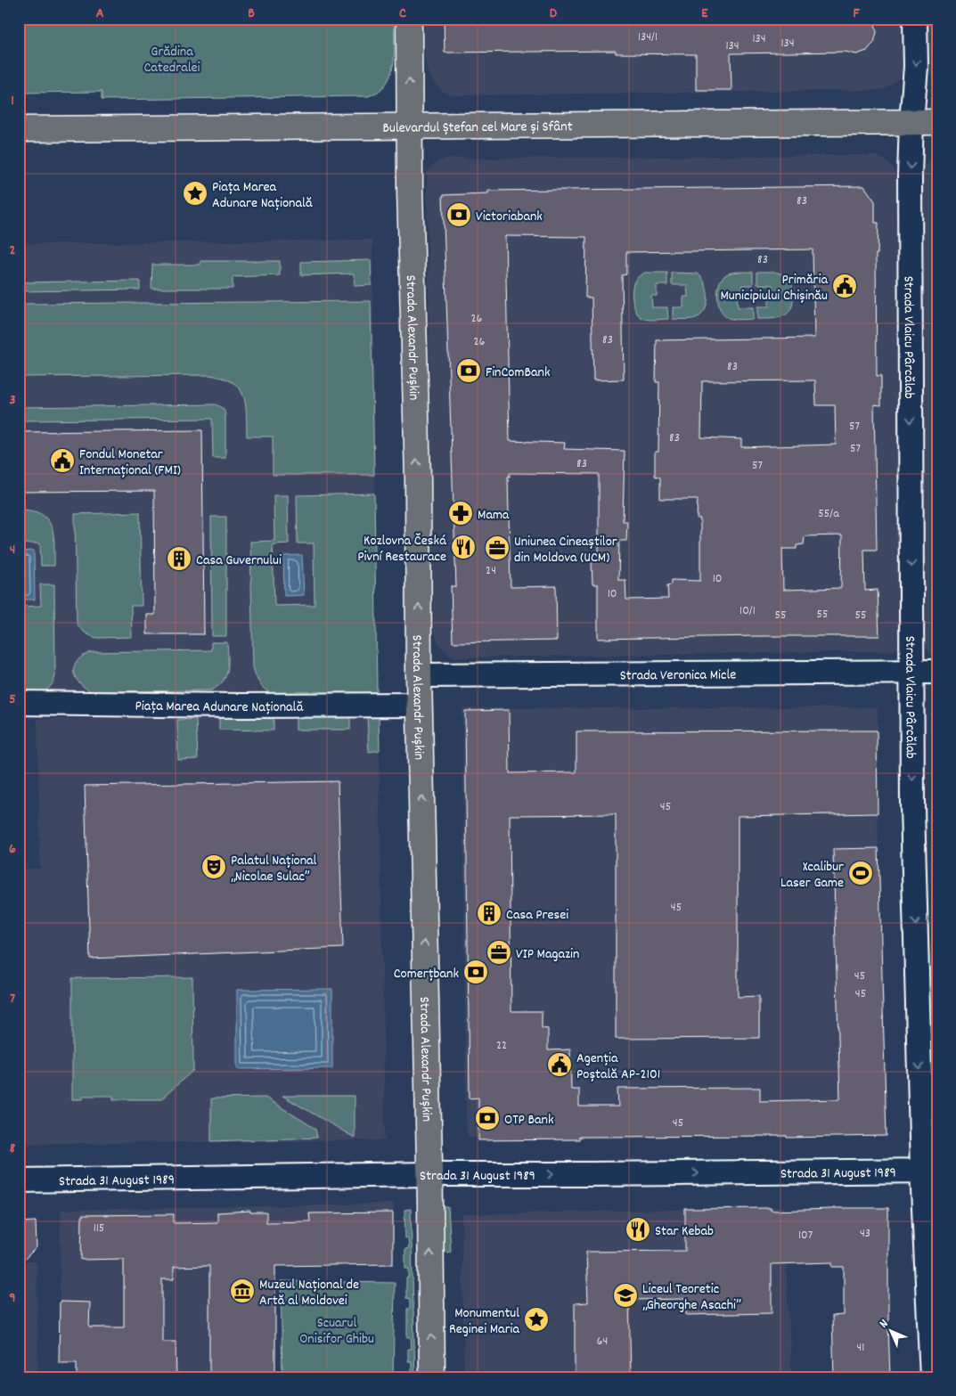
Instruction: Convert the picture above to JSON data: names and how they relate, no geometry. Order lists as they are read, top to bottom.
{
  "streets": {
    "main road": ["Bulevardul Ștefan cel Mare și Sfânt", "Strada Alexandr Pușkin"],
    "street": [
      "Strada Vlaicu Pârcălab",
      "Strada Veronica Micle",
      "Piața Marea Adunare Națională",
      "Strada 31 August 1989"
    ]
  },
  "crossings": [
    ["Bulevardul Ștefan cel Mare și Sfânt", "Strada Alexandr Pușkin"],
    ["Bulevardul Ștefan cel Mare și Sfânt", "Strada Vlaicu Pârcălab"],
    ["Strada Alexandr Pușkin", "Strada Veronica Micle"],
    ["Strada Alexandr Pușkin", "Piața Marea Adunare Națională"],
    ["Strada Alexandr Pușkin", "Strada 31 August 1989"],
    ["Strada Vlaicu Pârcălab", "Strada Veronica Micle"],
    ["Strada Vlaicu Pârcălab", "Strada 31 August 1989"]
  ],
  "one_way": ["Strada Alexandr Pușkin", "Strada Vlaicu Pârcălab", "Strada 31 August 1989"],
  "parks": ["Grădina Catedralei", "Scuarul Onisifor Ghibu"],
  "places": {
    "place": ["Piața Marea Adunare Națională", "Monumentul Reginei Maria"],
    "bank": [
      "Victoriabank",
      "FinComBank",
      "Comerțbank",
      "OTP Bank"
    ],
    "public building": ["Primăria Municipiului Chișinău", "Fondul Monetar Internațional (FMI)", "Agenția Poștală AP-2101"],
    "pharmacy": ["Mama"],
    "restaurant": ["Kozlovna Česká Pivní Restaurace", "Star Kebab"],
    "office": ["Uniunea Cineaștilor din Moldova (UCM)", "VIP Magazin"],
    "building": ["Casa Guvernului", "Casa Presei"],
    "theatre": ["Palatul Național „Nicolae Sulac”"],
    "sports": ["Xcalibur Laser Game"],
    "museum": ["Muzeul Național de Artă al Moldovei"],
    "school or university": ["Liceul Teoretic „Gheorghe Asachi”"]
  },
  "house_numbers": [
    "134/1",
    "134",
    "134",
    "134",
    "83",
    "83",
    "26",
    "83",
    "26",
    "83",
    "57",
    "83",
    "57",
    "83",
    "57",
    "55/a",
    "24",
    "10",
    "10",
    "10/1",
    "55",
    "55",
    "55",
    "45",
    "45",
    "45",
    "45",
    "22",
    "45",
    "115",
    "43",
    "107",
    "64",
    "41"
  ],
  "north": "top left",
  "grid": {
    "columns": [
      "A",
      "B",
      "C",
      "D",
      "E",
      "F"
    ],
    "rows": [
      "1",
      "2",
      "3",
      "4",
      "5",
      "6",
      "7",
      "8",
      "9"
    ]
  }
}
